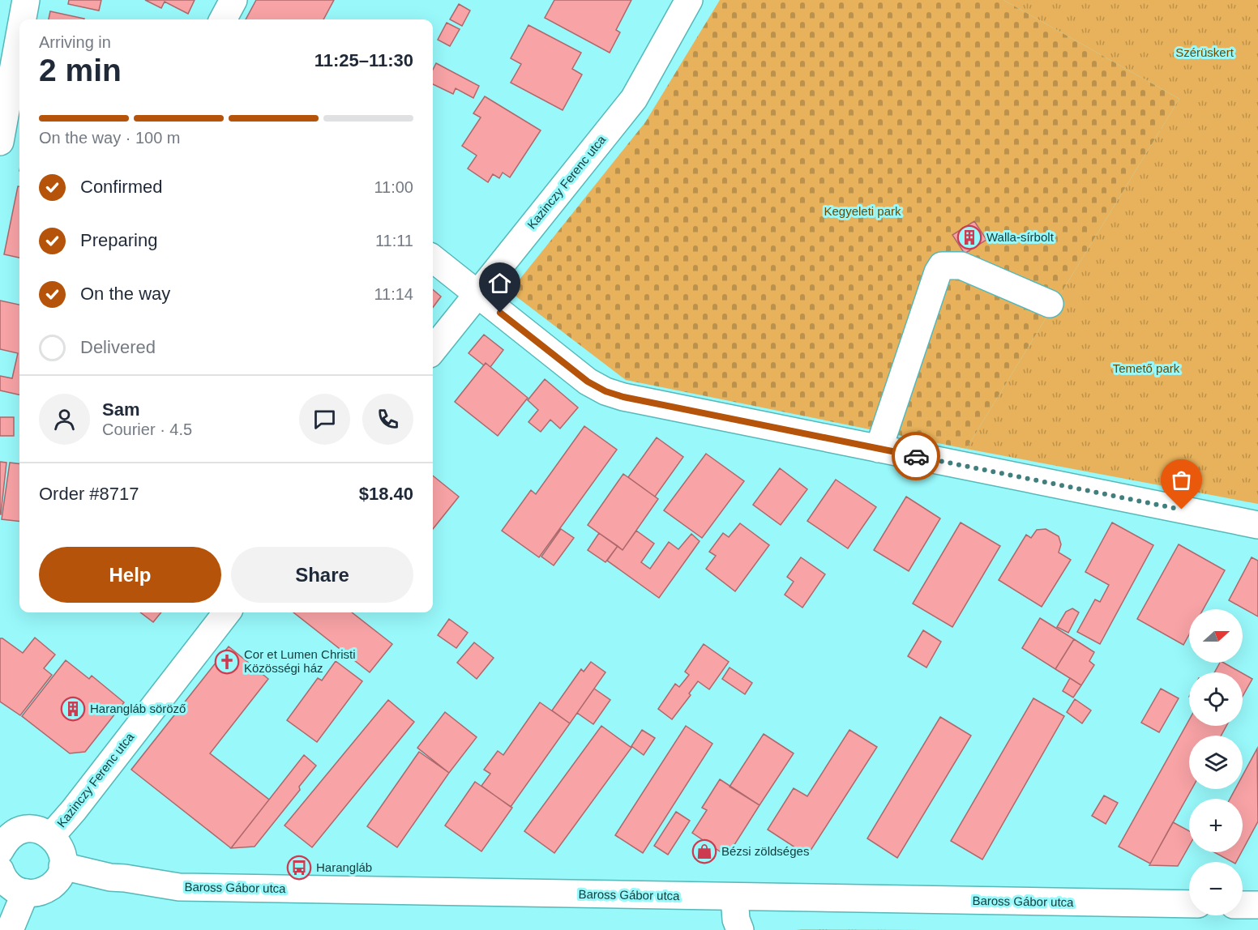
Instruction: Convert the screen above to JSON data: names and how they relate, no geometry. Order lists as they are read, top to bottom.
{
  "streets": {
    "street": ["Kazinczy Ferenc utca", "Baross Gábor utca"]
  },
  "parks": ["Szérüskert", "Kegyeleti park", "Temető park"],
  "places": {
    "building": ["Walla-sírbolt", "Harangláb söröző"],
    "church": ["Cor et Lumen Christi Közösségi ház"],
    "shop": ["Bézsi zöldséges"],
    "bus stop": ["Harangláb"]
  },
  "north": "right",
  "page": {
    "heading": ["2 min", "Arriving in", "11:25–11:30"],
    "panel": [
      "Sam",
      "Courier · 4.5",
      "Order #8717",
      "$18.40"
    ],
    "bar": "On the way · 100 m",
    "list": [
      ["Confirmed", "11:00"],
      ["Preparing", "11:11"],
      ["On the way", "11:14"],
      "Delivered"
    ],
    "buttons": ["Help", "Share"],
    "map_buttons": ["+", "−"]
  }
}
